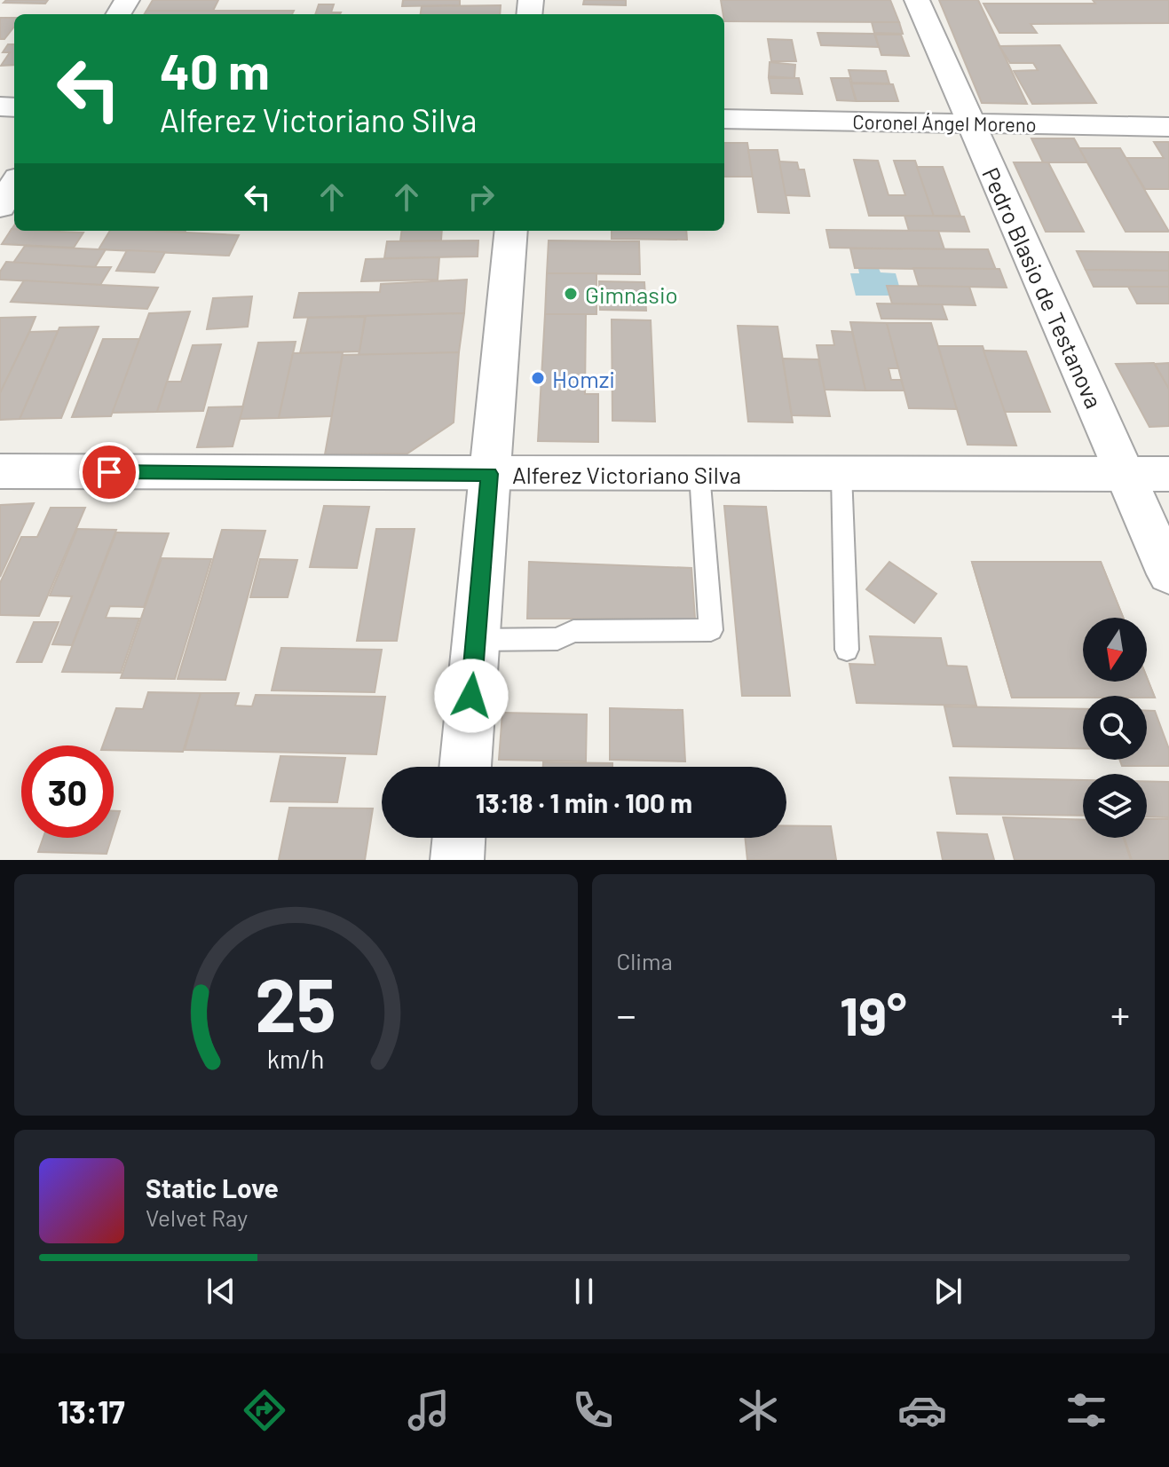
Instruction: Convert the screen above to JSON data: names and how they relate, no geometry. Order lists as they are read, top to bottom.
{
  "streets": {
    "street": ["Coronel Ángel Moreno", "Pedro Blasio de Testanova", "Alferez Victoriano Silva"]
  },
  "crossings": [
    ["Coronel Ángel Moreno", "Pedro Blasio de Testanova"],
    ["Pedro Blasio de Testanova", "Alferez Victoriano Silva"]
  ],
  "places": ["Gimnasio", "Homzi"],
  "north": "bottom",
  "page": {
    "turn": ["40 m", "Alferez Victoriano Silva"],
    "limit": "30",
    "trip": "13:18 · 1 min · 100 m",
    "tile": "Clima",
    "heat": ["−", "19°", "+"],
    "song": ["Static Love", "Velvet Ray"],
    "tabs": "13:17",
    "gauge": ["25", "km/h"]
  }
}
